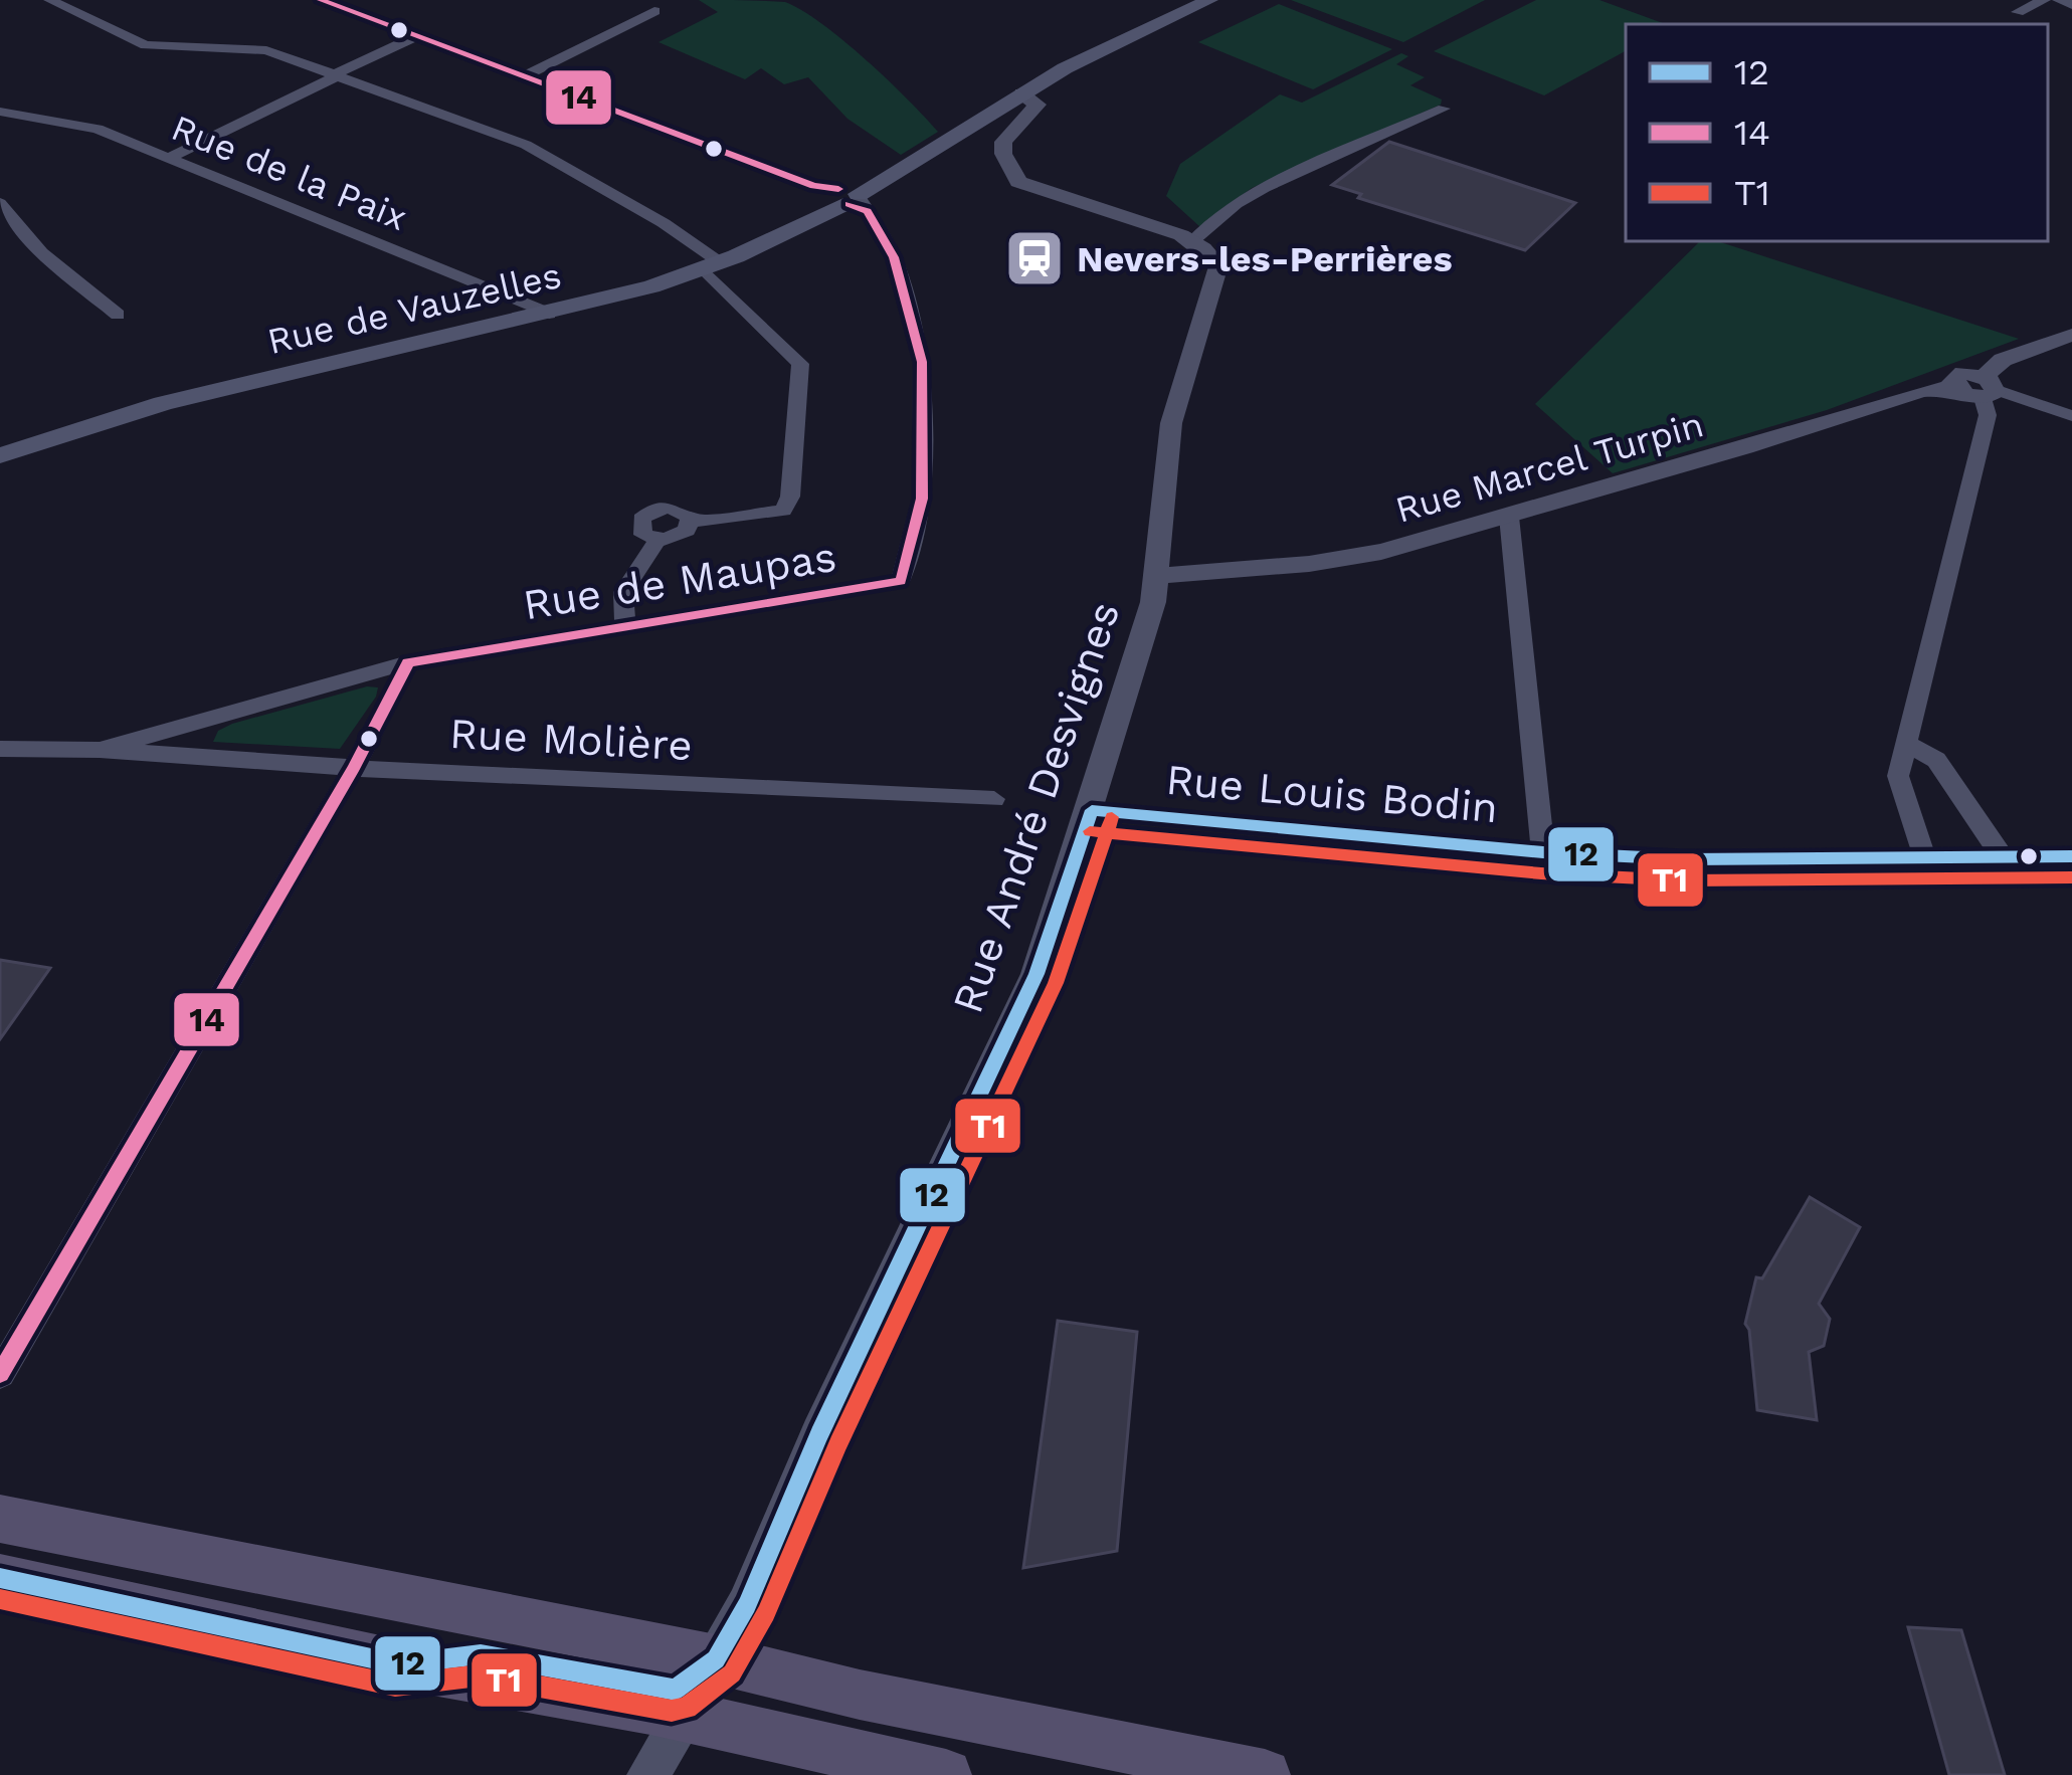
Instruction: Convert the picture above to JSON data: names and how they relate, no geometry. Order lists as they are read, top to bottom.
{
  "streets": {
    "main road": ["Rue de Vauzelles"],
    "street": [
      "Rue de la Paix",
      "Rue Marcel Turpin",
      "Rue de Maupas",
      "Rue Molière",
      "Rue Louis Bodin",
      "Rue André Desvignes"
    ]
  },
  "crossings": [
    ["Rue de la Paix", "Rue de Vauzelles"],
    ["Rue de Vauzelles", "Rue de Maupas"],
    ["Rue Marcel Turpin", "Rue André Desvignes"],
    ["Rue de Maupas", "Rue Molière"],
    ["Rue Louis Bodin", "Rue André Desvignes"]
  ],
  "places": {
    "station": ["Nevers-les-Perrières"]
  },
  "lines": ["transit line 14", "transit line 12", "transit line T1"],
  "legend": ["12", "14", "T1"]
}
